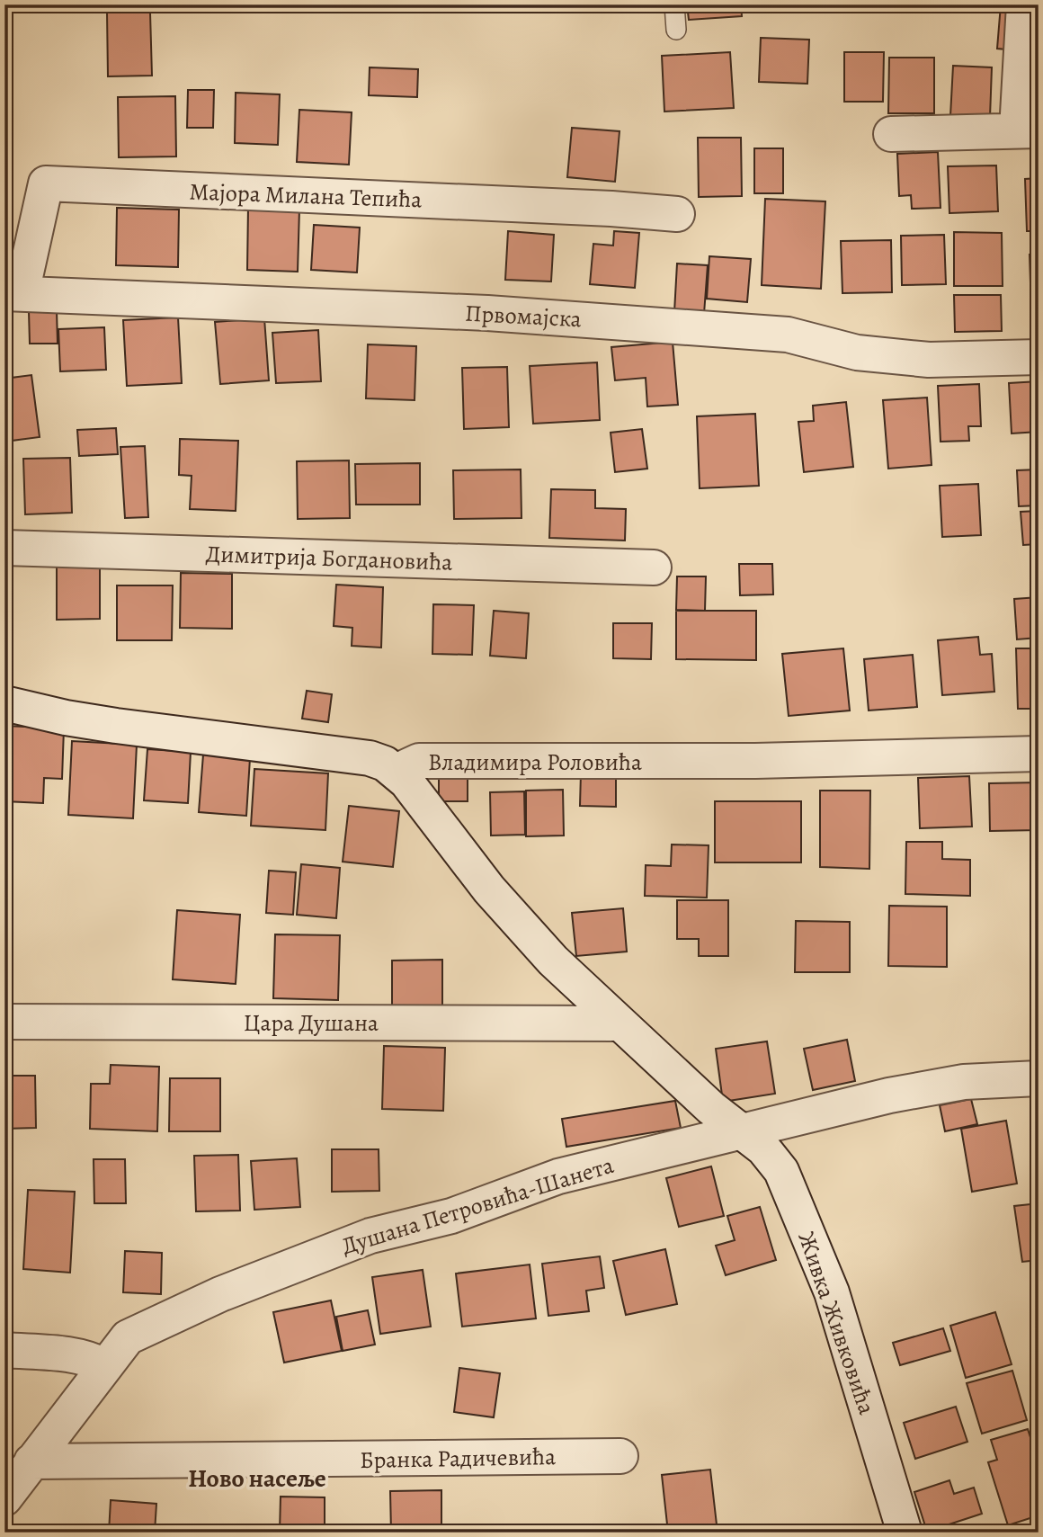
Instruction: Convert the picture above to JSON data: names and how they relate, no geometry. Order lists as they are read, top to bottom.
{
  "streets": {
    "street": [
      "Мајора Милана Тепића",
      "Првомајска",
      "Димитрија Богдановића",
      "Владимира Роловића",
      "Цара Душана",
      "Душана Петровића-Шанета",
      "Живка Живковића",
      "Бранка Радичевића"
    ]
  },
  "crossings": [
    ["Мајора Милана Тепића", "Првомајска"],
    ["Владимира Роловића", "Живка Живковића"],
    ["Цара Душана", "Живка Живковића"],
    ["Душана Петровића-Шанета", "Живка Живковића"],
    ["Душана Петровића-Шанета", "Бранка Радичевића"]
  ],
  "districts": ["Ново насеље"]
}
